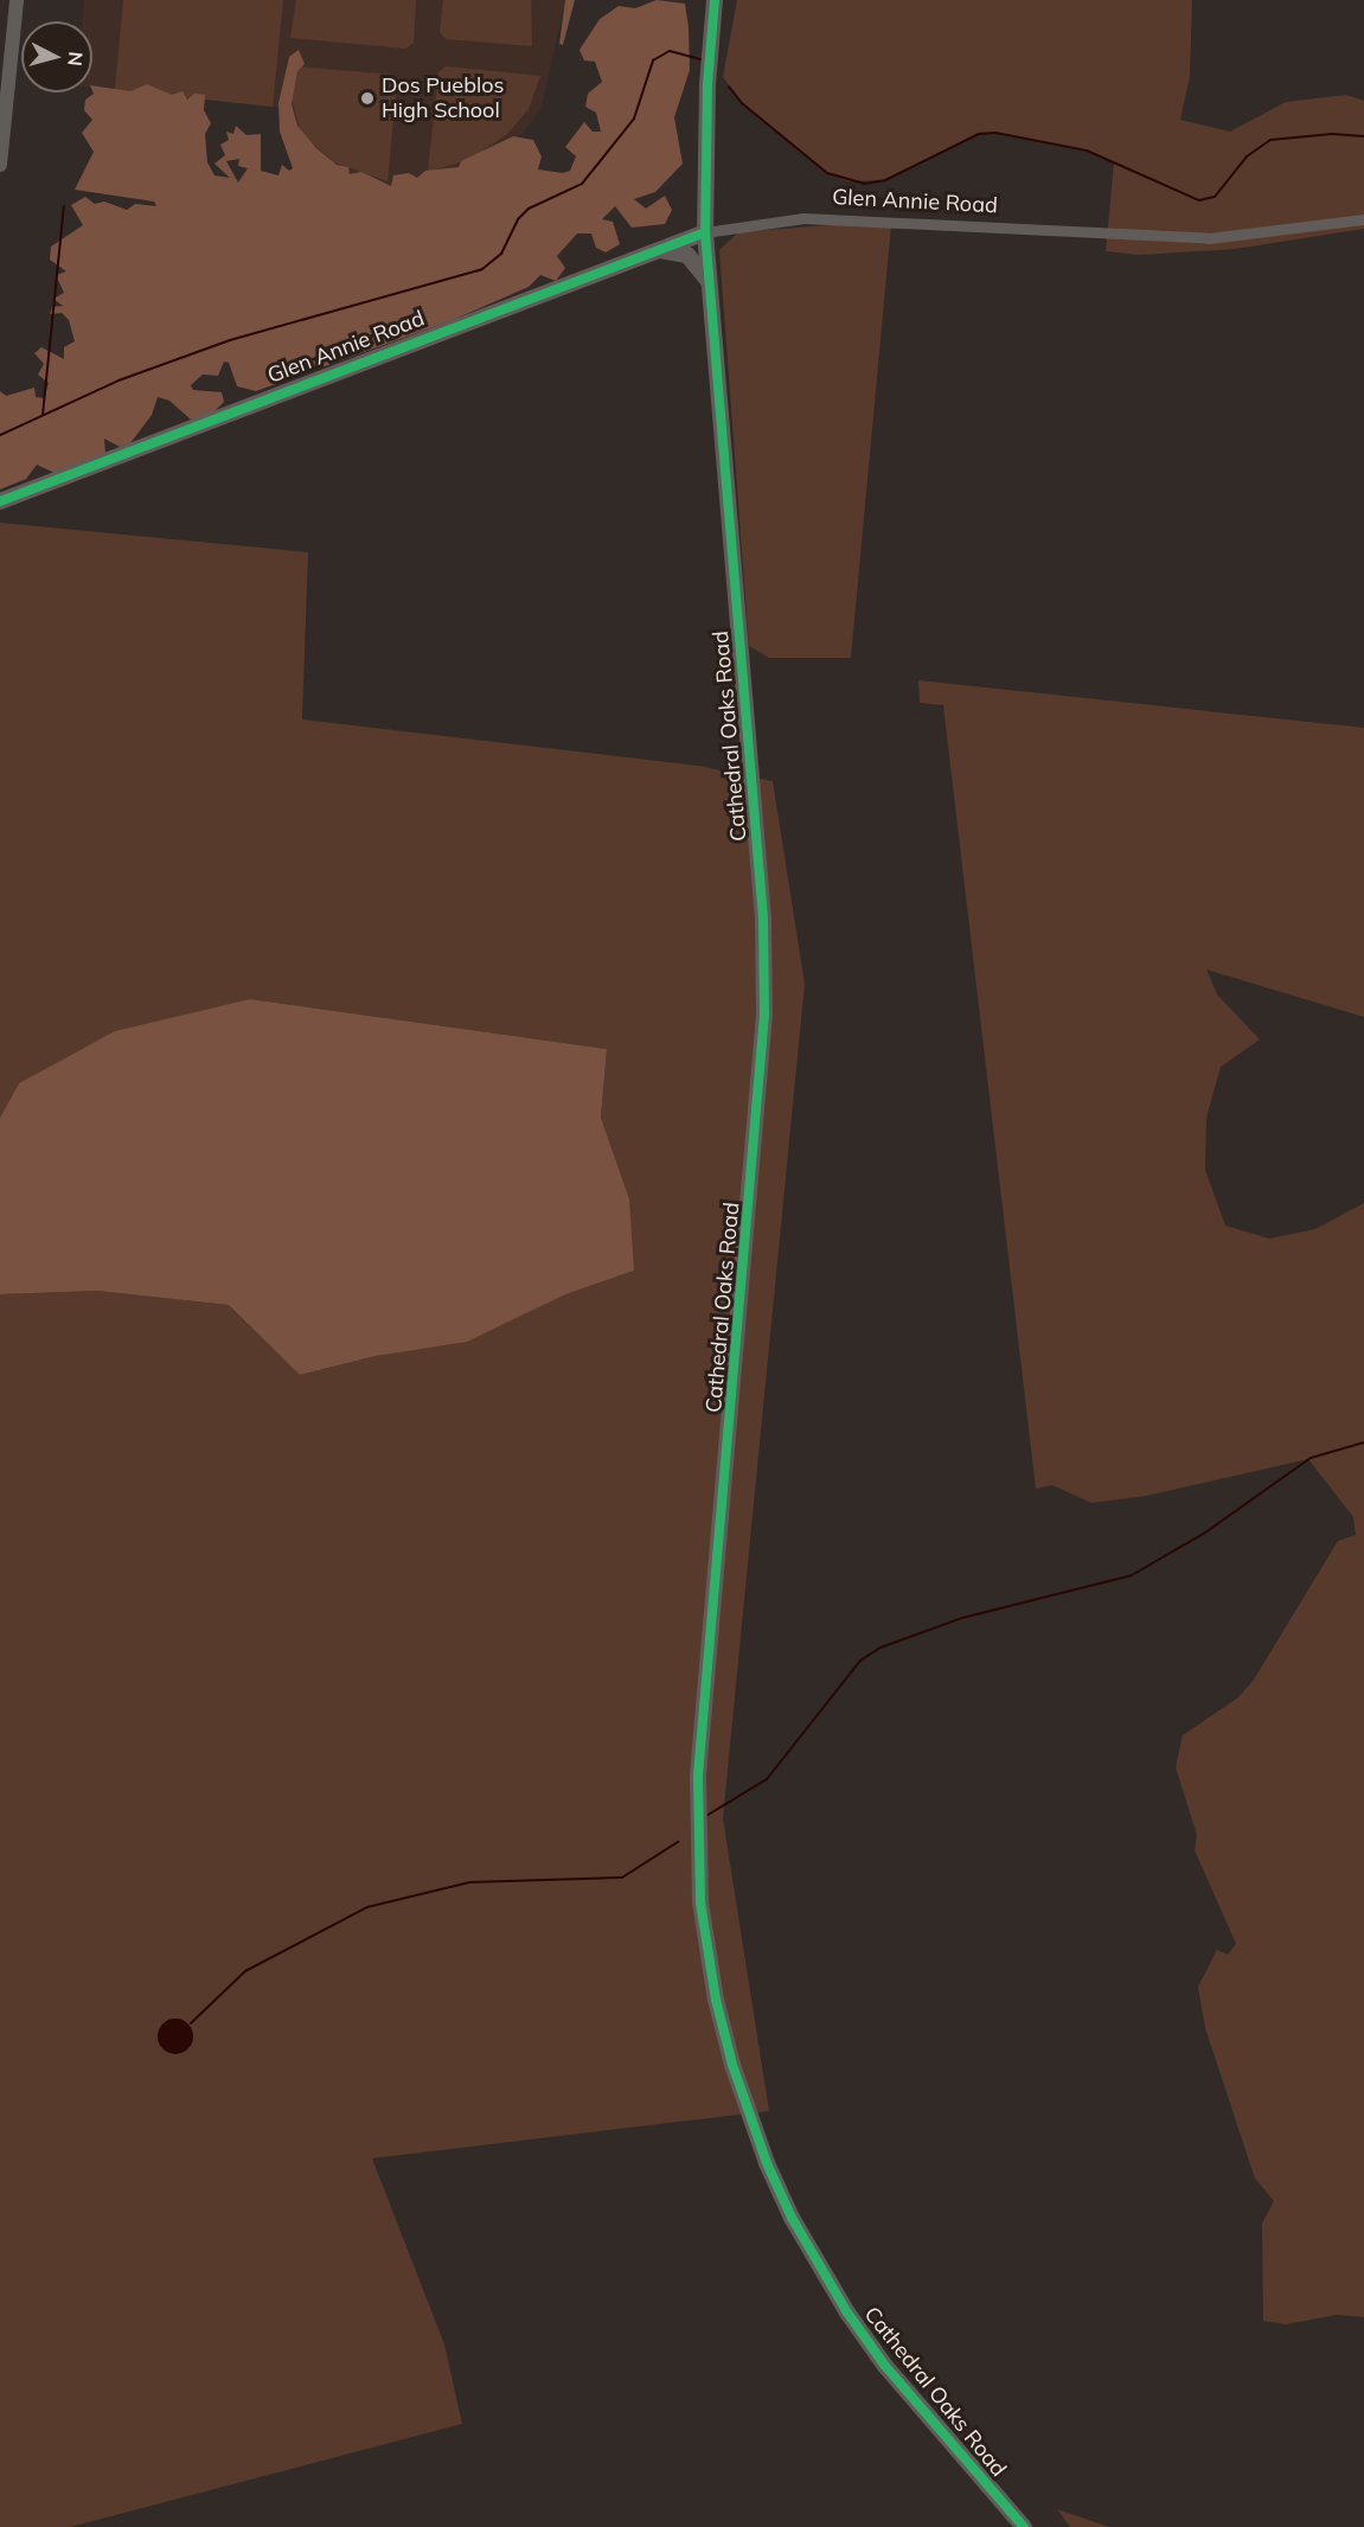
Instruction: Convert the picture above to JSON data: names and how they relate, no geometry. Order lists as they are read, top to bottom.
{
  "streets": {
    "main road": ["Glen Annie Road", "Cathedral Oaks Road"]
  },
  "crossings": [
    ["Glen Annie Road", "Cathedral Oaks Road"]
  ],
  "places": ["Dos Pueblos High School"],
  "north": "right"
}
